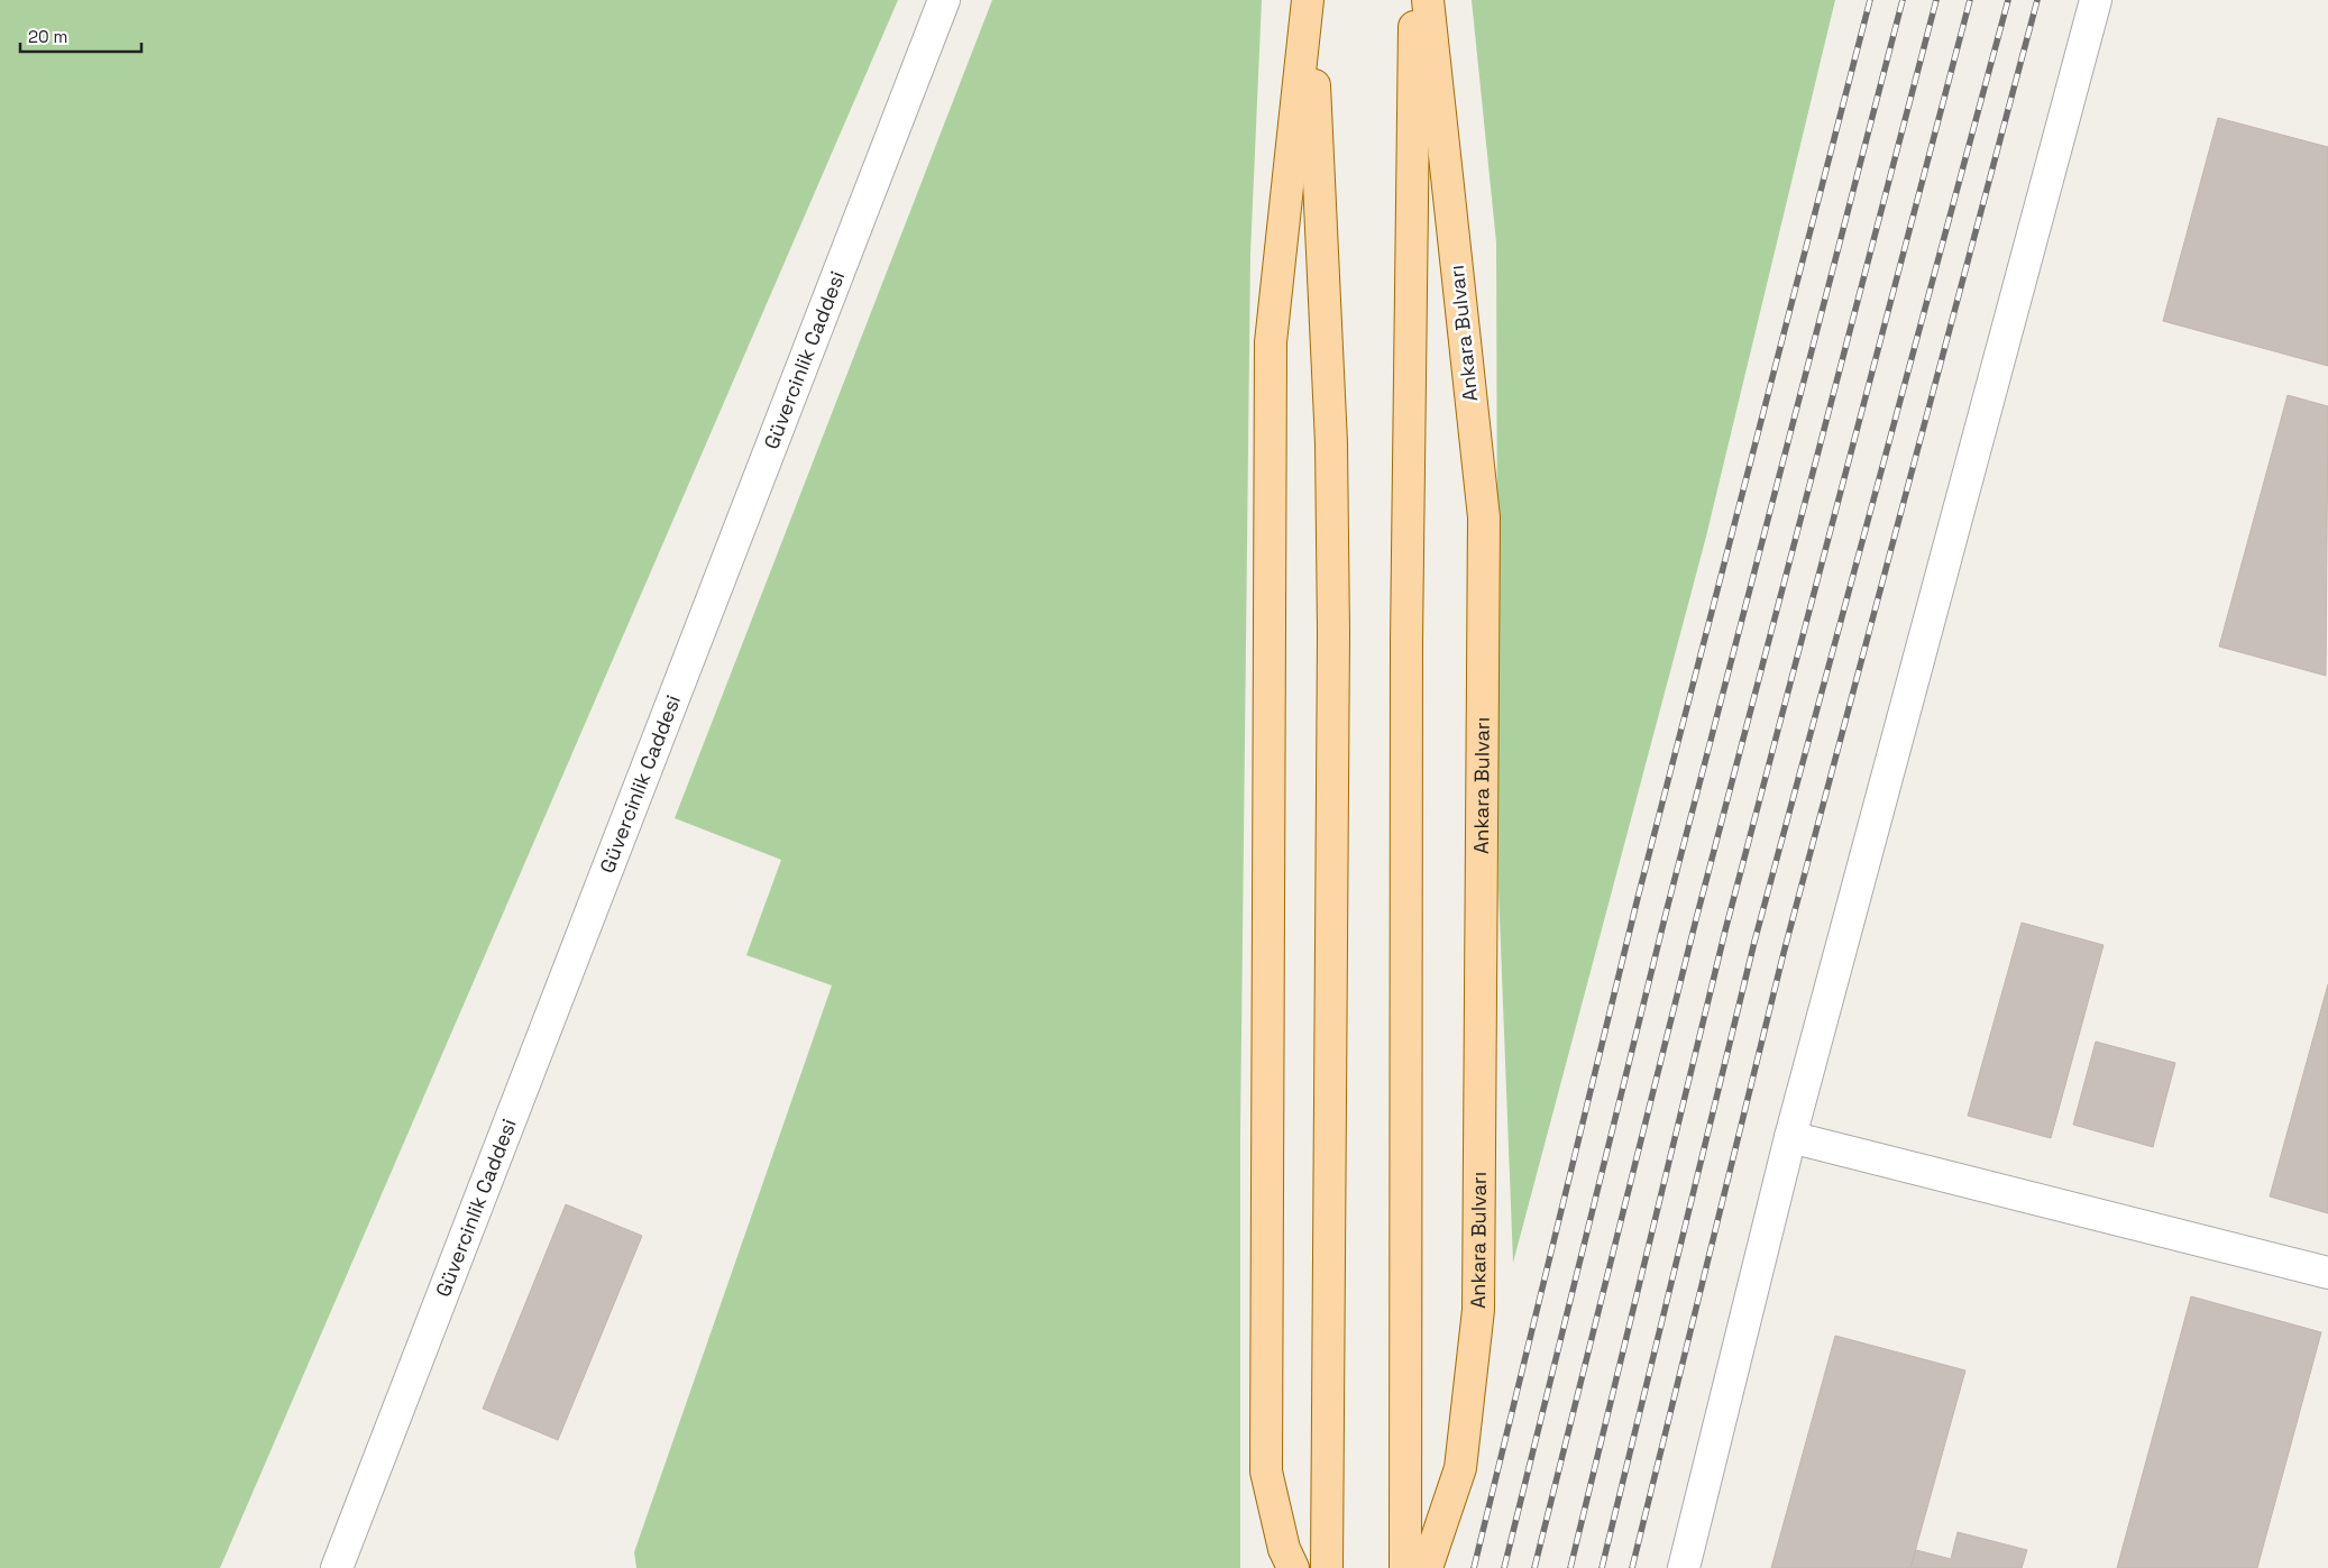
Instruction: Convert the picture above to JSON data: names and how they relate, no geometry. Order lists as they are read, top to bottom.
{
  "streets": {
    "main road": ["Ankara Bulvarı"],
    "street": ["Güvercinlik Caddesi"]
  },
  "scale_bar": "20 m"
}
